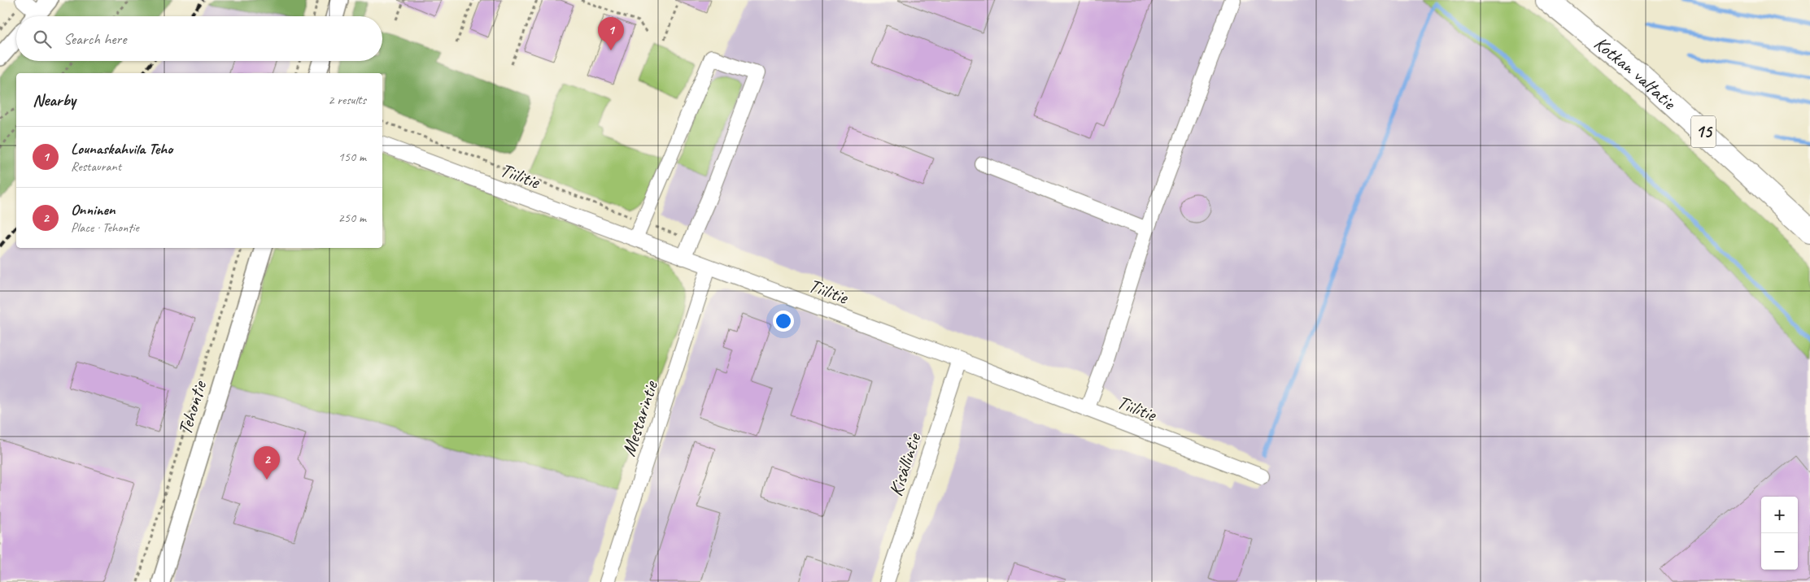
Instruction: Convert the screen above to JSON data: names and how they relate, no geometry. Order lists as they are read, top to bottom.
{
  "streets": {
    "highway": ["Kotkan valtatie", "15"],
    "street": [
      "Tiilitie",
      "Tehontie",
      "Mestarintie",
      "Kisällintie"
    ]
  },
  "crossings": [
    ["Tiilitie", "Mestarintie"],
    ["Tiilitie", "Kisällintie"]
  ],
  "page": {
    "search": "Search here",
    "pins": ["1", "2"],
    "heading": ["Nearby", "2 results"],
    "list": [
      {
        "mark": "1",
        "name": "Lounaskahvila Teho",
        "note": "Restaurant",
        "value": "150 m"
      },
      {
        "mark": "2",
        "name": "Onninen",
        "note": "Place · Tehontie",
        "value": "250 m"
      }
    ],
    "map_buttons": ["+", "−"]
  }
}
